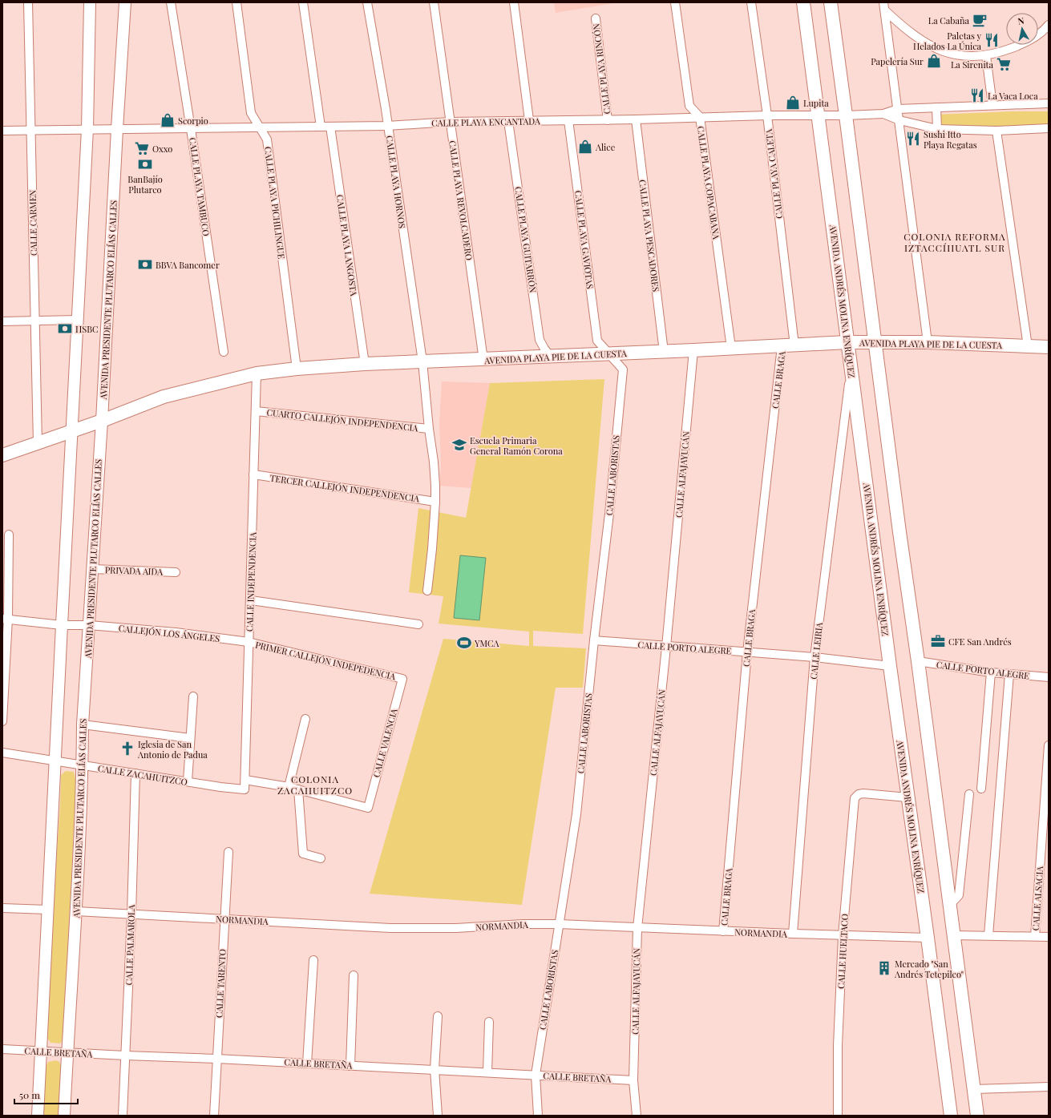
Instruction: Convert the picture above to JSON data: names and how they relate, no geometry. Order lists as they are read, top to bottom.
{
  "streets": {
    "main road": ["AVENIDA PRESIDENTE PLUTARCO ELÍAS CALLES", "AVENIDA ANDRÉS MOLINA ENRÍQUEZ", "AVENIDA PLAYA PIE DE LA CUESTA"],
    "street": [
      "CALLE PLAYA RINCÓN",
      "CALLE PLAYA ENCANTADA",
      "CALLE PLAYA CALETA",
      "CALLE PLAYA HORNOS",
      "CALLE PLAYA COPACABANA",
      "CALLE PLAYA TAMBUCO",
      "CALLE PLAYA REVOLCADERO",
      "CALLE PLAYA PICHILINGUE",
      "CALLE CARMEN",
      "CALLE PLAYA PESCADORES",
      "CALLE PLAYA GUITARRÓN",
      "CALLE PLAYA GAVIOTAS",
      "CALLE PLAYA LANGOSTA",
      "CALLE BRAGA",
      "CUARTO CALLEJÓN INDEPENDENCIA",
      "CALLE ALFAJAYUCÁN",
      "CALLE LABORISTAS",
      "TERCER CALLEJÓN INDEPENDENCIA",
      "PRIVADA AIDA",
      "CALLE INDEPENDENCIA",
      "CALLEJÓN LOS ÁNGELES",
      "CALLE PORTO ALEGRE",
      "CALLE LEIRIA",
      "PRIMER CALLEJÓN INDEPEDENCIA",
      "CALLE VALENCIA",
      "CALLE ZACAHUITZCO",
      "CALLE ALSACIA",
      "NORMANDIA",
      "CALLE PALMAROLA",
      "CALLE HUELTACO",
      "CALLE TARENTO",
      "CALLE BRETAÑA"
    ]
  },
  "crossings": [
    ["CALLE PLAYA RINCÓN", "CALLE PLAYA ENCANTADA"],
    ["CALLE PLAYA ENCANTADA", "CALLE PLAYA CALETA"],
    ["CALLE PLAYA ENCANTADA", "CALLE PLAYA HORNOS"],
    ["CALLE PLAYA ENCANTADA", "CALLE PLAYA COPACABANA"],
    ["CALLE PLAYA ENCANTADA", "CALLE PLAYA TAMBUCO"],
    ["CALLE PLAYA ENCANTADA", "CALLE PLAYA REVOLCADERO"],
    ["CALLE PLAYA ENCANTADA", "CALLE PLAYA PICHILINGUE"],
    ["CALLE PLAYA ENCANTADA", "CALLE CARMEN"],
    ["CALLE PLAYA ENCANTADA", "CALLE PLAYA PESCADORES"],
    ["CALLE PLAYA ENCANTADA", "CALLE PLAYA GUITARRÓN"],
    ["CALLE PLAYA ENCANTADA", "CALLE PLAYA GAVIOTAS"],
    ["CALLE PLAYA ENCANTADA", "CALLE PLAYA LANGOSTA"],
    ["CALLE PLAYA ENCANTADA", "AVENIDA PRESIDENTE PLUTARCO ELÍAS CALLES"],
    ["CALLE PLAYA ENCANTADA", "AVENIDA ANDRÉS MOLINA ENRÍQUEZ"],
    ["CALLE PLAYA CALETA", "AVENIDA PLAYA PIE DE LA CUESTA"],
    ["CALLE PLAYA CALETA", "CALLE BRAGA"],
    ["CALLE PLAYA HORNOS", "AVENIDA PLAYA PIE DE LA CUESTA"],
    ["CALLE PLAYA HORNOS", "CUARTO CALLEJÓN INDEPENDENCIA"],
    ["CALLE PLAYA HORNOS", "TERCER CALLEJÓN INDEPENDENCIA"],
    ["CALLE PLAYA COPACABANA", "AVENIDA PLAYA PIE DE LA CUESTA"],
    ["CALLE PLAYA REVOLCADERO", "AVENIDA PLAYA PIE DE LA CUESTA"],
    ["CALLE PLAYA PICHILINGUE", "AVENIDA PLAYA PIE DE LA CUESTA"],
    ["CALLE CARMEN", "AVENIDA PLAYA PIE DE LA CUESTA"],
    ["CALLE PLAYA PESCADORES", "AVENIDA PLAYA PIE DE LA CUESTA"],
    ["CALLE PLAYA GUITARRÓN", "AVENIDA PLAYA PIE DE LA CUESTA"],
    ["CALLE PLAYA GAVIOTAS", "AVENIDA PLAYA PIE DE LA CUESTA"],
    ["CALLE PLAYA GAVIOTAS", "CALLE LABORISTAS"],
    ["CALLE PLAYA LANGOSTA", "AVENIDA PLAYA PIE DE LA CUESTA"],
    ["AVENIDA PRESIDENTE PLUTARCO ELÍAS CALLES", "AVENIDA PLAYA PIE DE LA CUESTA"],
    ["AVENIDA PRESIDENTE PLUTARCO ELÍAS CALLES", "PRIVADA AIDA"],
    ["AVENIDA PRESIDENTE PLUTARCO ELÍAS CALLES", "CALLEJÓN LOS ÁNGELES"],
    ["AVENIDA PRESIDENTE PLUTARCO ELÍAS CALLES", "CALLE ZACAHUITZCO"],
    ["AVENIDA PRESIDENTE PLUTARCO ELÍAS CALLES", "NORMANDIA"],
    ["AVENIDA PRESIDENTE PLUTARCO ELÍAS CALLES", "CALLE BRETAÑA"],
    ["AVENIDA ANDRÉS MOLINA ENRÍQUEZ", "AVENIDA PLAYA PIE DE LA CUESTA"],
    ["AVENIDA ANDRÉS MOLINA ENRÍQUEZ", "CALLE PORTO ALEGRE"],
    ["AVENIDA ANDRÉS MOLINA ENRÍQUEZ", "CALLE LEIRIA"],
    ["AVENIDA ANDRÉS MOLINA ENRÍQUEZ", "NORMANDIA"],
    ["AVENIDA ANDRÉS MOLINA ENRÍQUEZ", "CALLE HUELTACO"],
    ["AVENIDA PLAYA PIE DE LA CUESTA", "CALLE BRAGA"],
    ["AVENIDA PLAYA PIE DE LA CUESTA", "CALLE ALFAJAYUCÁN"],
    ["AVENIDA PLAYA PIE DE LA CUESTA", "CALLE LABORISTAS"],
    ["AVENIDA PLAYA PIE DE LA CUESTA", "CALLE INDEPENDENCIA"],
    ["CALLE BRAGA", "CALLE PORTO ALEGRE"],
    ["CALLE BRAGA", "NORMANDIA"],
    ["CUARTO CALLEJÓN INDEPENDENCIA", "CALLE INDEPENDENCIA"],
    ["CALLE ALFAJAYUCÁN", "CALLE PORTO ALEGRE"],
    ["CALLE ALFAJAYUCÁN", "NORMANDIA"],
    ["CALLE ALFAJAYUCÁN", "CALLE BRETAÑA"],
    ["CALLE LABORISTAS", "CALLE PORTO ALEGRE"],
    ["CALLE LABORISTAS", "NORMANDIA"],
    ["CALLE LABORISTAS", "CALLE BRETAÑA"],
    ["TERCER CALLEJÓN INDEPENDENCIA", "CALLE INDEPENDENCIA"],
    ["CALLE INDEPENDENCIA", "CALLEJÓN LOS ÁNGELES"],
    ["CALLE INDEPENDENCIA", "PRIMER CALLEJÓN INDEPEDENCIA"],
    ["CALLE INDEPENDENCIA", "CALLE ZACAHUITZCO"],
    ["CALLEJÓN LOS ÁNGELES", "PRIMER CALLEJÓN INDEPEDENCIA"],
    ["CALLE PORTO ALEGRE", "CALLE LEIRIA"],
    ["CALLE LEIRIA", "NORMANDIA"],
    ["PRIMER CALLEJÓN INDEPEDENCIA", "CALLE VALENCIA"],
    ["CALLE ZACAHUITZCO", "CALLE PALMAROLA"],
    ["NORMANDIA", "CALLE PALMAROLA"],
    ["NORMANDIA", "CALLE HUELTACO"],
    ["NORMANDIA", "CALLE TARENTO"],
    ["CALLE PALMAROLA", "CALLE BRETAÑA"],
    ["CALLE TARENTO", "CALLE BRETAÑA"]
  ],
  "districts": ["COLONIA REFORMA IZTACCÍHUATL SUR", "COLONIA ZACAHUITZCO"],
  "places": {
    "cafe": ["La Cabaña"],
    "restaurant": ["Paletas y Helados La Única", "La Vaca Loca", "Sushi Itto Playa Regatas"],
    "shop": [
      "Papelería Sur",
      "Lupita",
      "Scorpio",
      "Alice"
    ],
    "supermarket": ["La Sirenita", "Oxxo"],
    "bank": ["BanBajío Plutarco", "BBVA Bancomer", "HSBC"],
    "school or university": ["Escuela Primaria General Ramón Corona"],
    "office": ["CFE San Andrés"],
    "sports": ["YMCA"],
    "church": ["Iglesia de San Antonio de Padua"],
    "building": ["Mercado \"San Andrés Tetepilco\""]
  },
  "scale_bar": "50 m",
  "north": "top"
}
